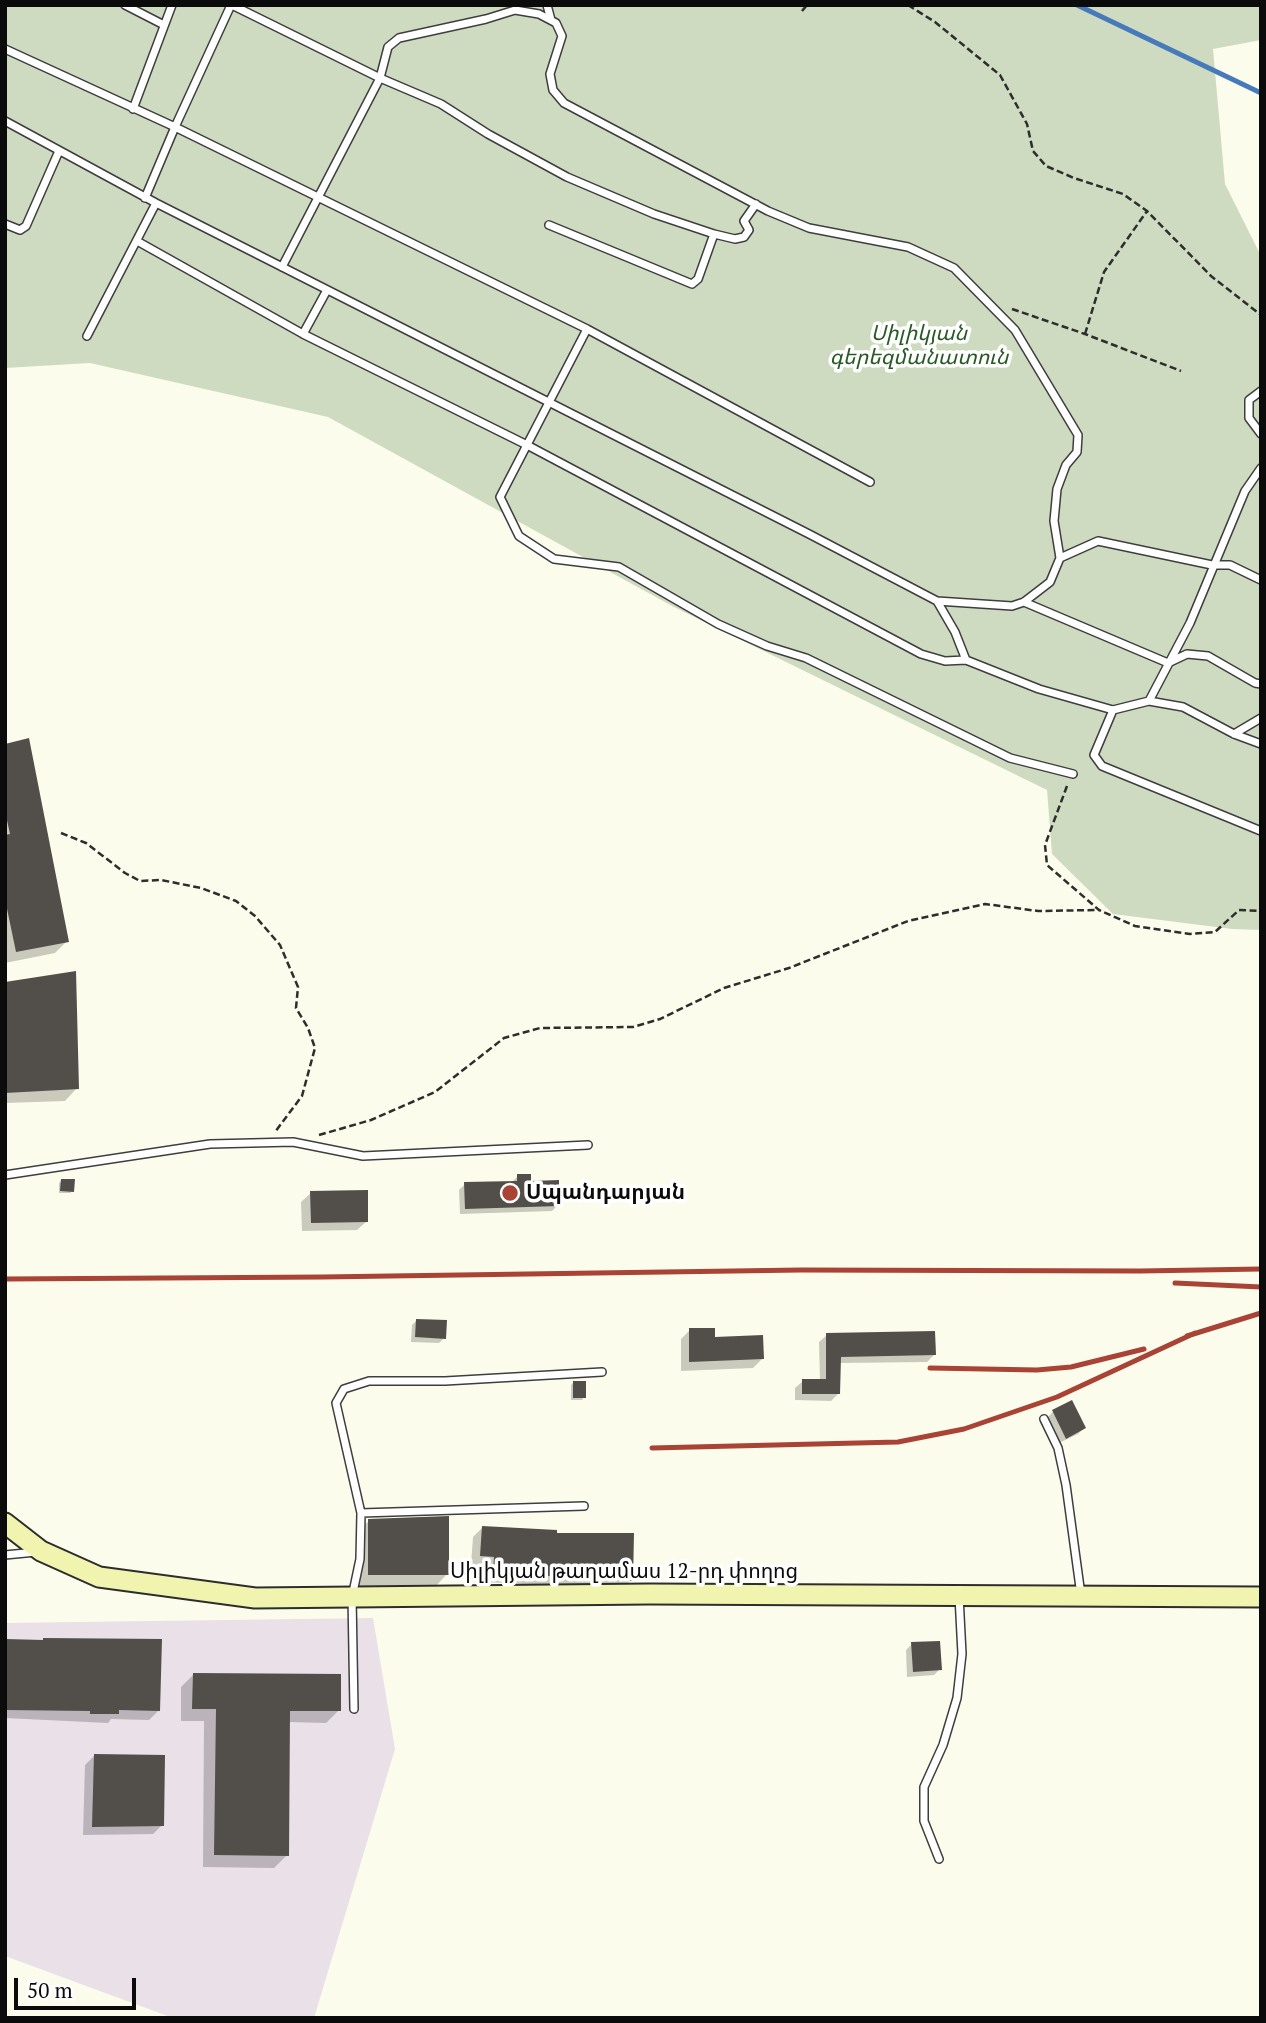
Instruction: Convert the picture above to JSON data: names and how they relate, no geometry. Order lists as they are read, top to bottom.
{
  "streets": {
    "main road": ["Սիլիկյան թաղամաս 12-րդ փողոց"]
  },
  "parks": ["Սիլիկյան գերեզմանատուն"],
  "places": ["Սպանդարյան"],
  "scale_bar": "50 m"
}
